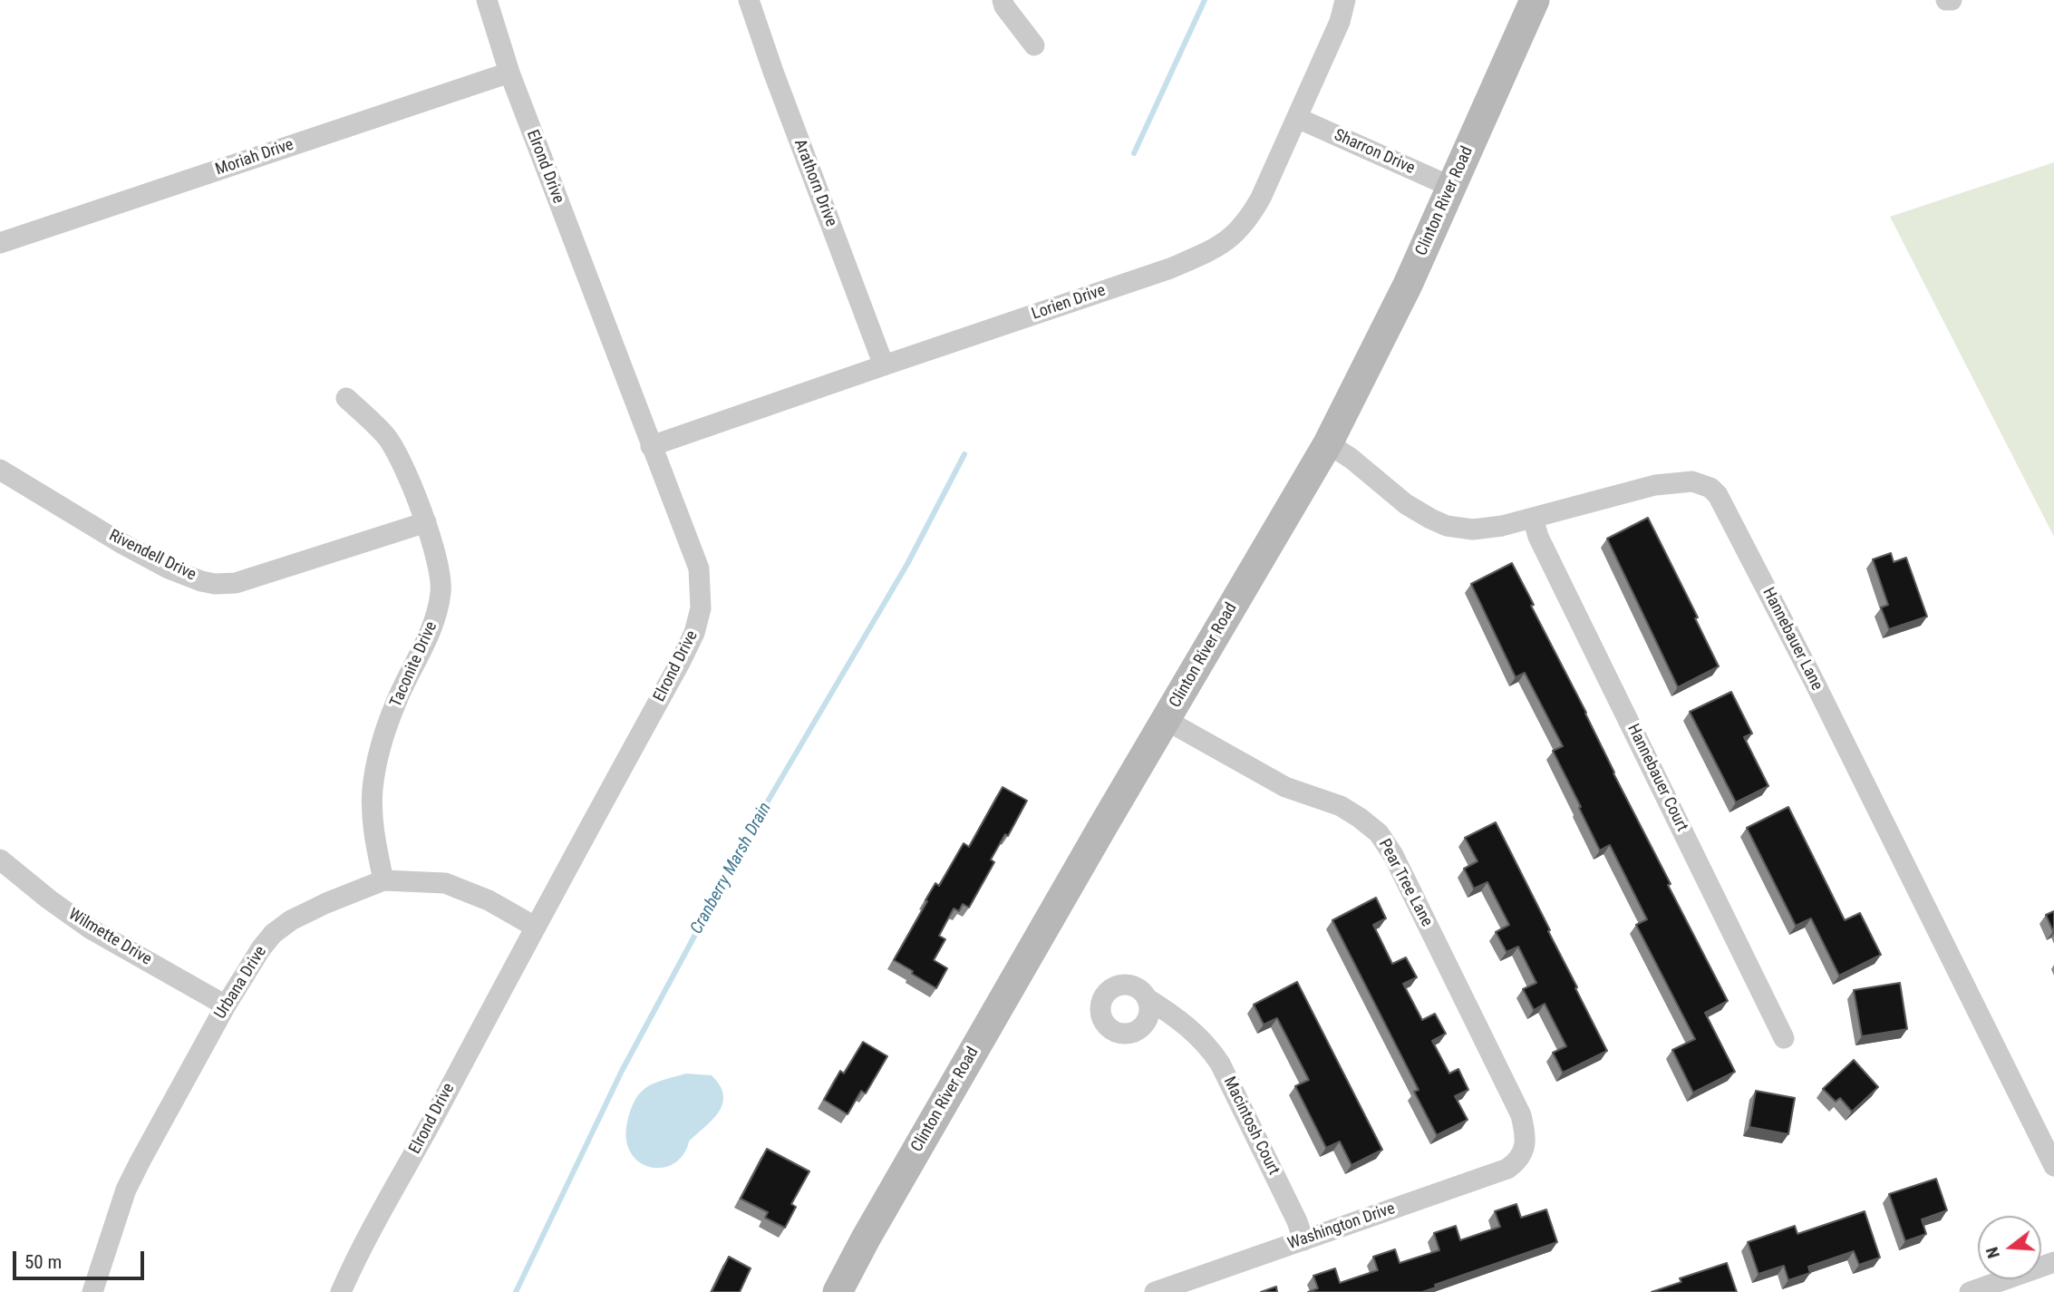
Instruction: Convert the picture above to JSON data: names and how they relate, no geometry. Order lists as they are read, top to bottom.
{
  "streets": {
    "street": [
      "Sharron Drive",
      "Moriah Drive",
      "Elrond Drive",
      "Arathorn Drive",
      "Clinton River Road",
      "Lorien Drive",
      "Rivendell Drive",
      "Hannebauer Lane",
      "Taconite Drive",
      "Hannebauer Court",
      "Pear Tree Lane",
      "Wilmette Drive",
      "Urbana Drive",
      "Macintosh Court",
      "Washington Drive"
    ]
  },
  "crossings": [
    ["Sharron Drive", "Clinton River Road"],
    ["Sharron Drive", "Lorien Drive"],
    ["Moriah Drive", "Elrond Drive"],
    ["Elrond Drive", "Lorien Drive"],
    ["Elrond Drive", "Urbana Drive"],
    ["Arathorn Drive", "Lorien Drive"],
    ["Clinton River Road", "Hannebauer Lane"],
    ["Clinton River Road", "Pear Tree Lane"],
    ["Rivendell Drive", "Taconite Drive"],
    ["Hannebauer Lane", "Hannebauer Court"],
    ["Taconite Drive", "Urbana Drive"],
    ["Pear Tree Lane", "Washington Drive"],
    ["Wilmette Drive", "Urbana Drive"],
    ["Macintosh Court", "Washington Drive"]
  ],
  "water": ["Cranberry Marsh Drain"],
  "scale_bar": "50 m",
  "north": "left"
}
